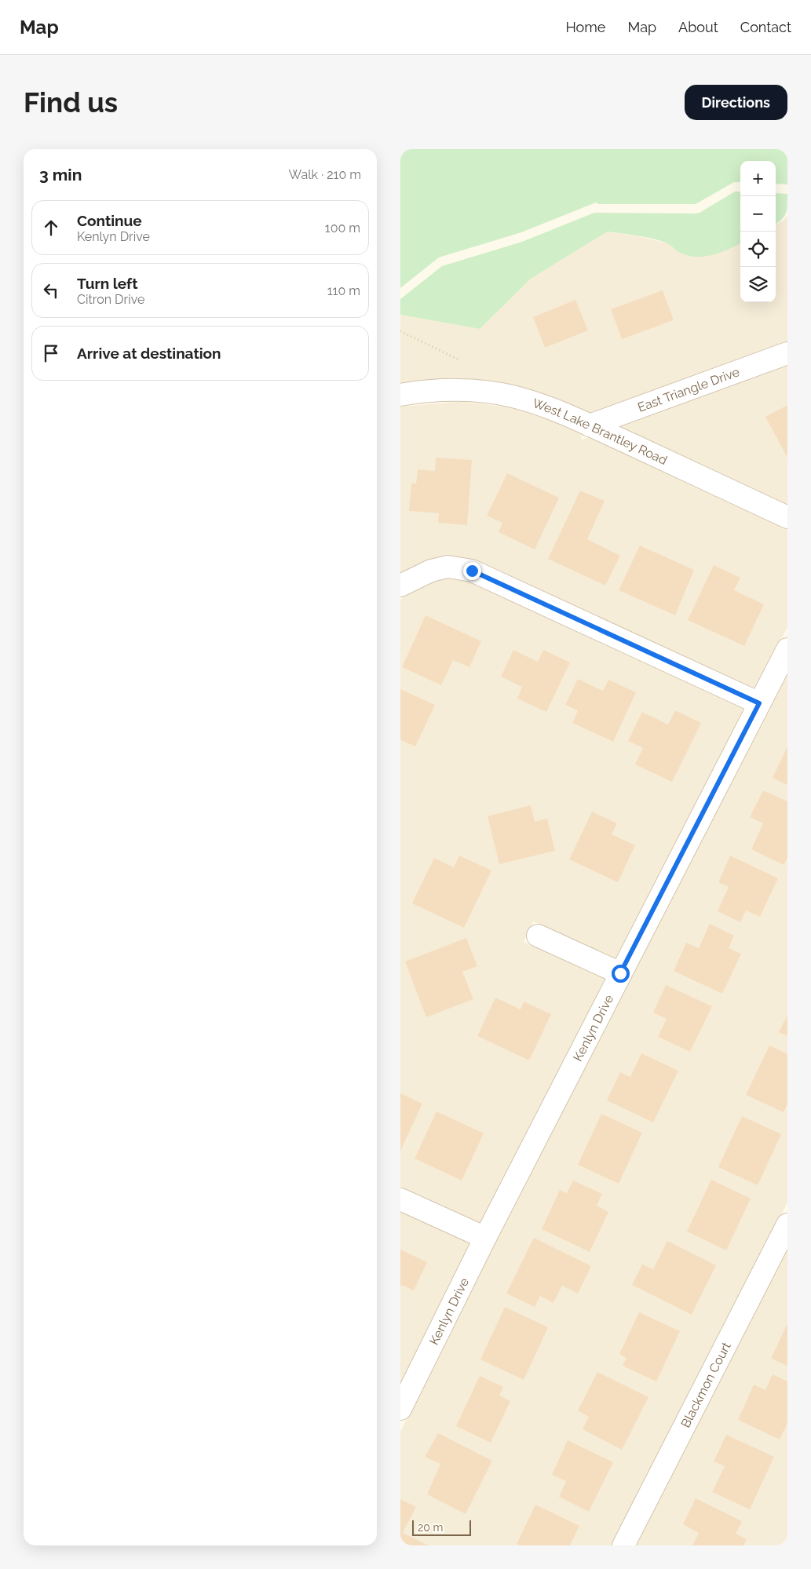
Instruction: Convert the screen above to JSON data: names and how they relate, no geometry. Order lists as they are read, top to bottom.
{
  "streets": {
    "street": [
      "East Triangle Drive",
      "West Lake Brantley Road",
      "Kenlyn Drive",
      "Blackmon Court"
    ]
  },
  "crossings": [
    ["East Triangle Drive", "West Lake Brantley Road"]
  ],
  "scale_bar": "20 m",
  "page": {
    "header": "Map",
    "nav": [
      "Home",
      "Map",
      "About",
      "Contact"
    ],
    "buttons": "Directions",
    "title": "Find us",
    "heading": ["3 min", "Walk · 210 m"],
    "map_buttons": ["+", "−"],
    "list": [
      ["Continue", "Kenlyn Drive", "100 m"],
      ["Turn left", "Citron Drive", "110 m"],
      "Arrive at destination"
    ],
    "scale": "20 m"
  }
}
